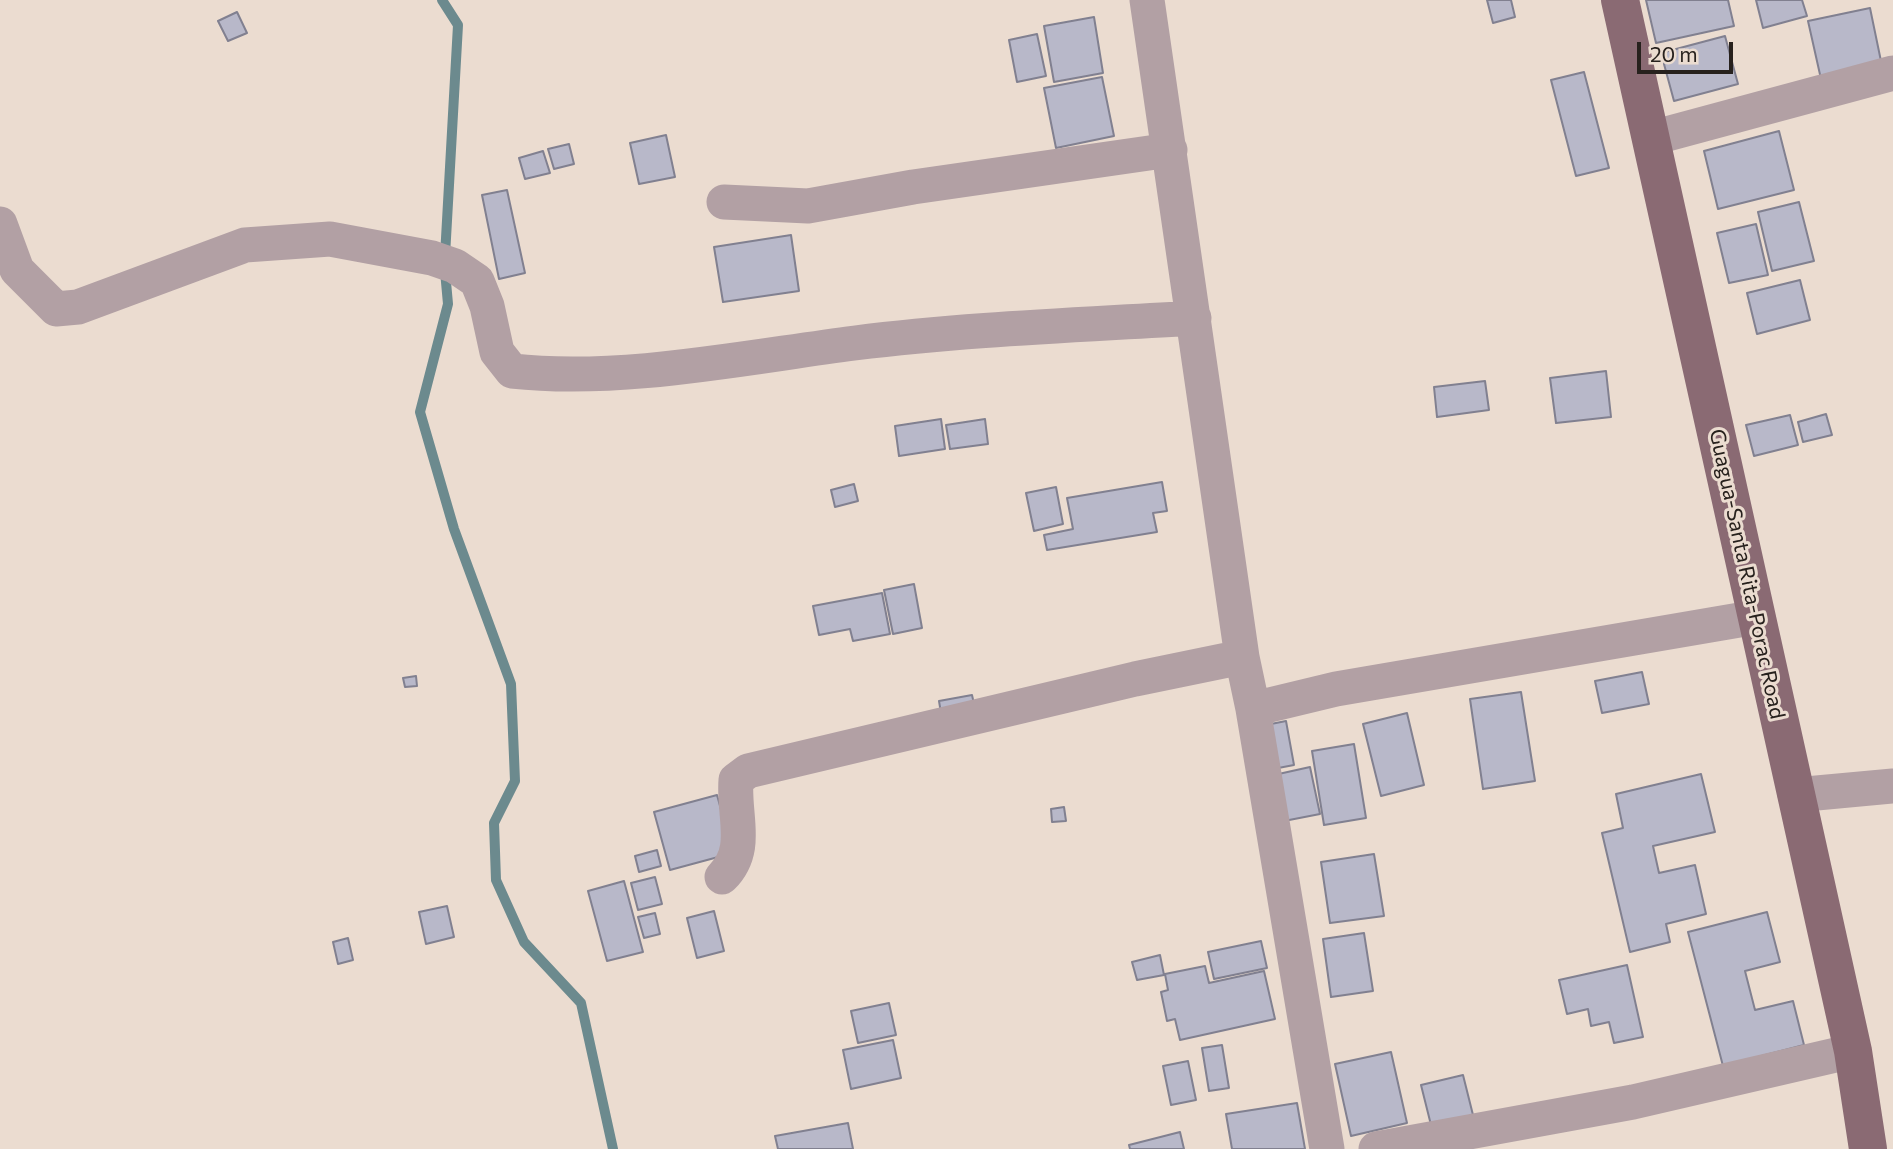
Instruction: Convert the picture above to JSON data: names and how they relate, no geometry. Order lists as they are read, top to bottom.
{
  "streets": {
    "main road": ["Guagua-Santa Rita-Porac Road"]
  },
  "scale_bar": "20 m"
}
